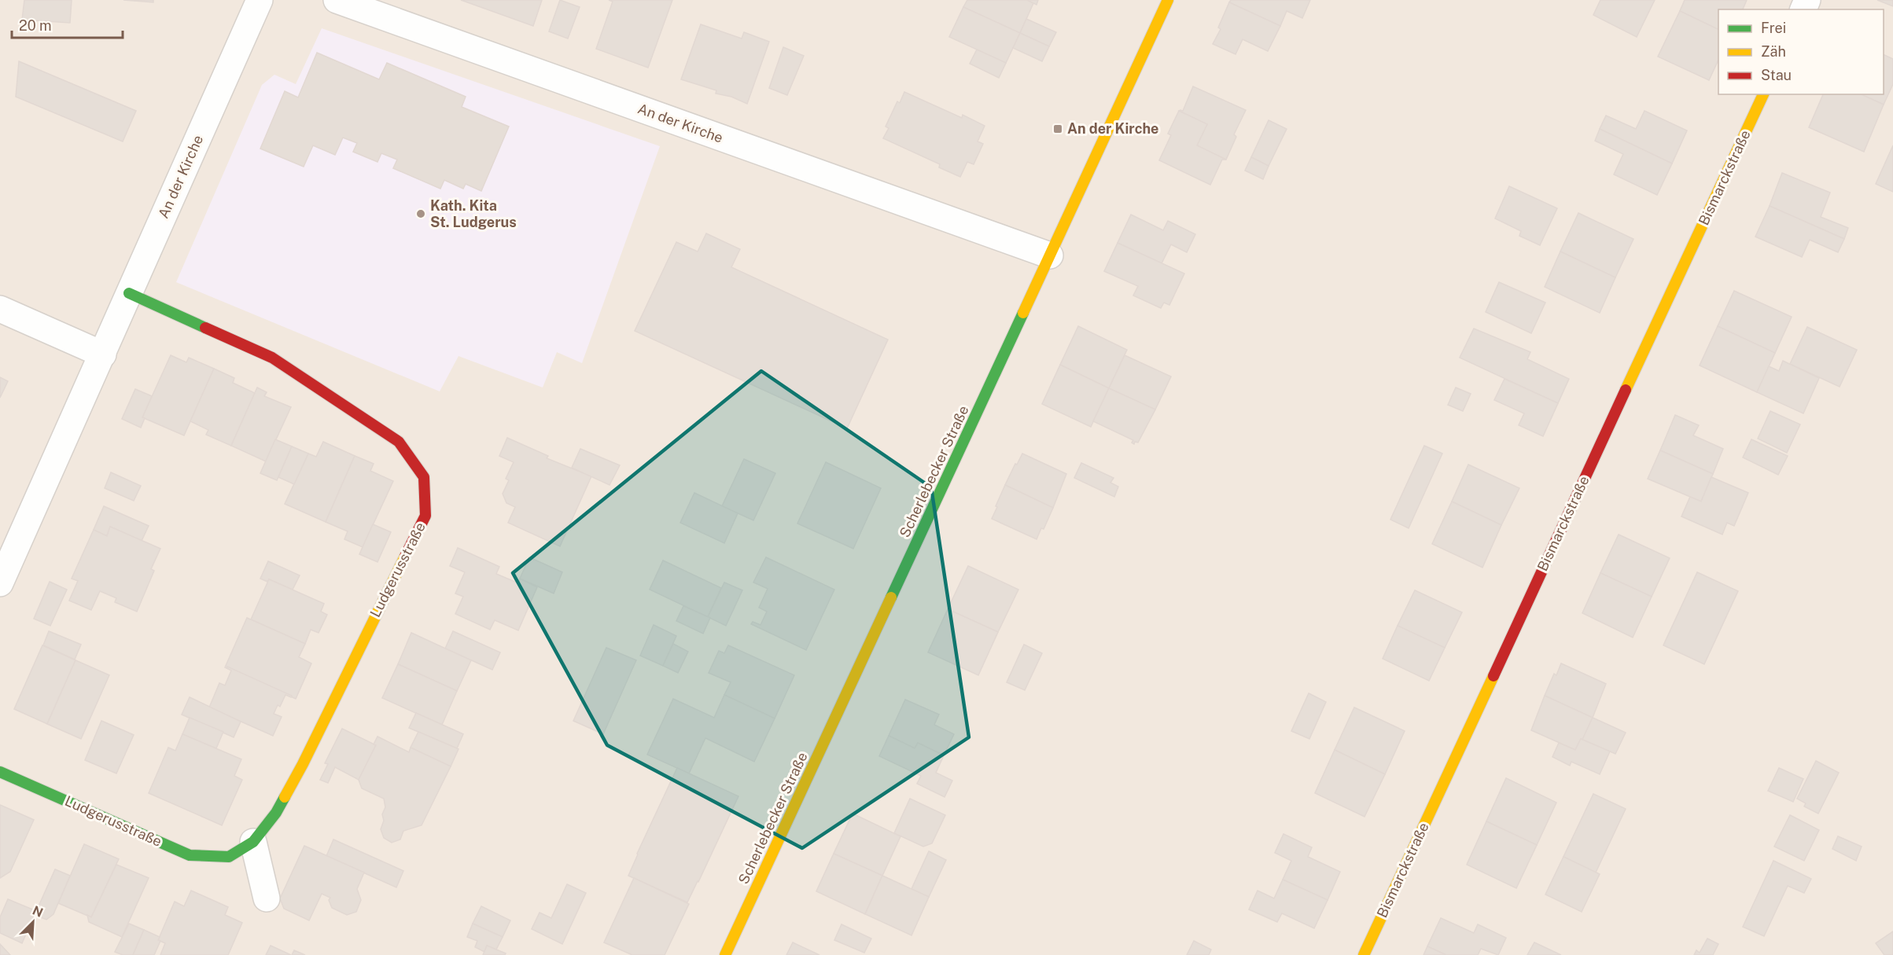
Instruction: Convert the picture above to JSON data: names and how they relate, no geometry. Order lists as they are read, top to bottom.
{
  "streets": {
    "street": [
      "An der Kirche",
      "Bismarckstraße",
      "Scherlebecker Straße",
      "Ludgerusstraße"
    ]
  },
  "crossings": [
    ["An der Kirche", "Scherlebecker Straße"],
    ["An der Kirche", "Ludgerusstraße"]
  ],
  "places": {
    "transit": ["An der Kirche"],
    "other": ["Kath. Kita St. Ludgerus"]
  },
  "legend": ["Frei", "Zäh", "Stau"],
  "scale_bar": "20 m",
  "north": "top right"
}
